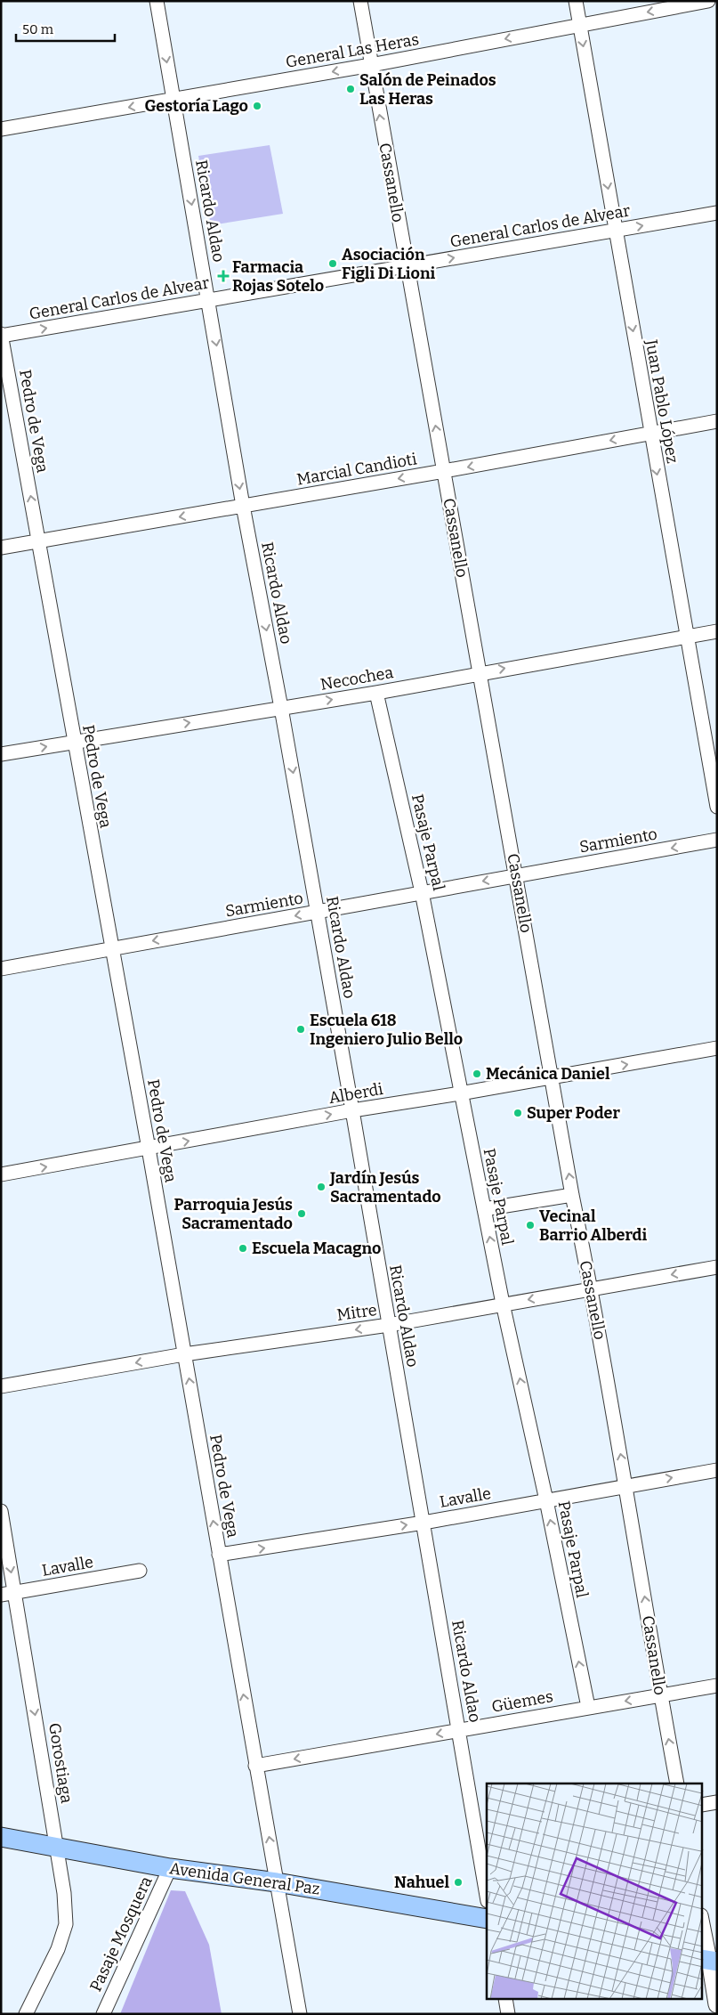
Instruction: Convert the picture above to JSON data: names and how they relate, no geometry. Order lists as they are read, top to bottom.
{
  "streets": {
    "main road": ["Avenida General Paz"],
    "street": [
      "General Las Heras",
      "Cassanello",
      "Ricardo Aldao",
      "General Carlos de Alvear",
      "Juan Pablo López",
      "Pedro de Vega",
      "Marcial Candioti",
      "Necochea",
      "Sarmiento",
      "Pasaje Parpal",
      "Alberdi",
      "Mitre",
      "Lavalle",
      "Güemes",
      "Gorostiaga",
      "Pasaje Mosquera"
    ]
  },
  "crossings": [
    ["General Las Heras", "Cassanello"],
    ["General Las Heras", "Ricardo Aldao"],
    ["General Las Heras", "Juan Pablo López"],
    ["Cassanello", "General Carlos de Alvear"],
    ["Cassanello", "Marcial Candioti"],
    ["Cassanello", "Necochea"],
    ["Cassanello", "Sarmiento"],
    ["Cassanello", "Alberdi"],
    ["Cassanello", "Mitre"],
    ["Cassanello", "Lavalle"],
    ["Cassanello", "Güemes"],
    ["Ricardo Aldao", "General Carlos de Alvear"],
    ["Ricardo Aldao", "Marcial Candioti"],
    ["Ricardo Aldao", "Necochea"],
    ["Ricardo Aldao", "Sarmiento"],
    ["Ricardo Aldao", "Alberdi"],
    ["Ricardo Aldao", "Mitre"],
    ["Ricardo Aldao", "Lavalle"],
    ["Ricardo Aldao", "Güemes"],
    ["General Carlos de Alvear", "Juan Pablo López"],
    ["General Carlos de Alvear", "Pedro de Vega"],
    ["Juan Pablo López", "Marcial Candioti"],
    ["Juan Pablo López", "Necochea"],
    ["Pedro de Vega", "Marcial Candioti"],
    ["Pedro de Vega", "Necochea"],
    ["Pedro de Vega", "Sarmiento"],
    ["Pedro de Vega", "Alberdi"],
    ["Pedro de Vega", "Mitre"],
    ["Pedro de Vega", "Lavalle"],
    ["Pedro de Vega", "Güemes"],
    ["Pedro de Vega", "Avenida General Paz"],
    ["Necochea", "Pasaje Parpal"],
    ["Sarmiento", "Pasaje Parpal"],
    ["Pasaje Parpal", "Alberdi"],
    ["Pasaje Parpal", "Mitre"],
    ["Pasaje Parpal", "Lavalle"],
    ["Pasaje Parpal", "Güemes"],
    ["Lavalle", "Gorostiaga"],
    ["Gorostiaga", "Avenida General Paz"],
    ["Avenida General Paz", "Pasaje Mosquera"]
  ],
  "one_way": [
    "General Las Heras",
    "Cassanello",
    "Ricardo Aldao",
    "General Carlos de Alvear",
    "Juan Pablo López",
    "Pedro de Vega",
    "Marcial Candioti",
    "Necochea",
    "Sarmiento",
    "Pasaje Parpal",
    "Alberdi",
    "Mitre",
    "Lavalle",
    "Güemes",
    "Gorostiaga"
  ],
  "places": {
    "other": [
      "Salón de Peinados Las Heras",
      "Gestoría Lago",
      "Asociación Figli Di Lioni",
      "Escuela 618 Ingeniero Julio Bello",
      "Mecánica Daniel",
      "Super Poder",
      "Jardín Jesús Sacramentado",
      "Parroquia Jesús Sacramentado",
      "Vecinal Barrio Alberdi",
      "Escuela Macagno",
      "Nahuel"
    ],
    "health": ["Farmacia Rojas Sotelo"]
  },
  "scale_bar": "50 m"
}
